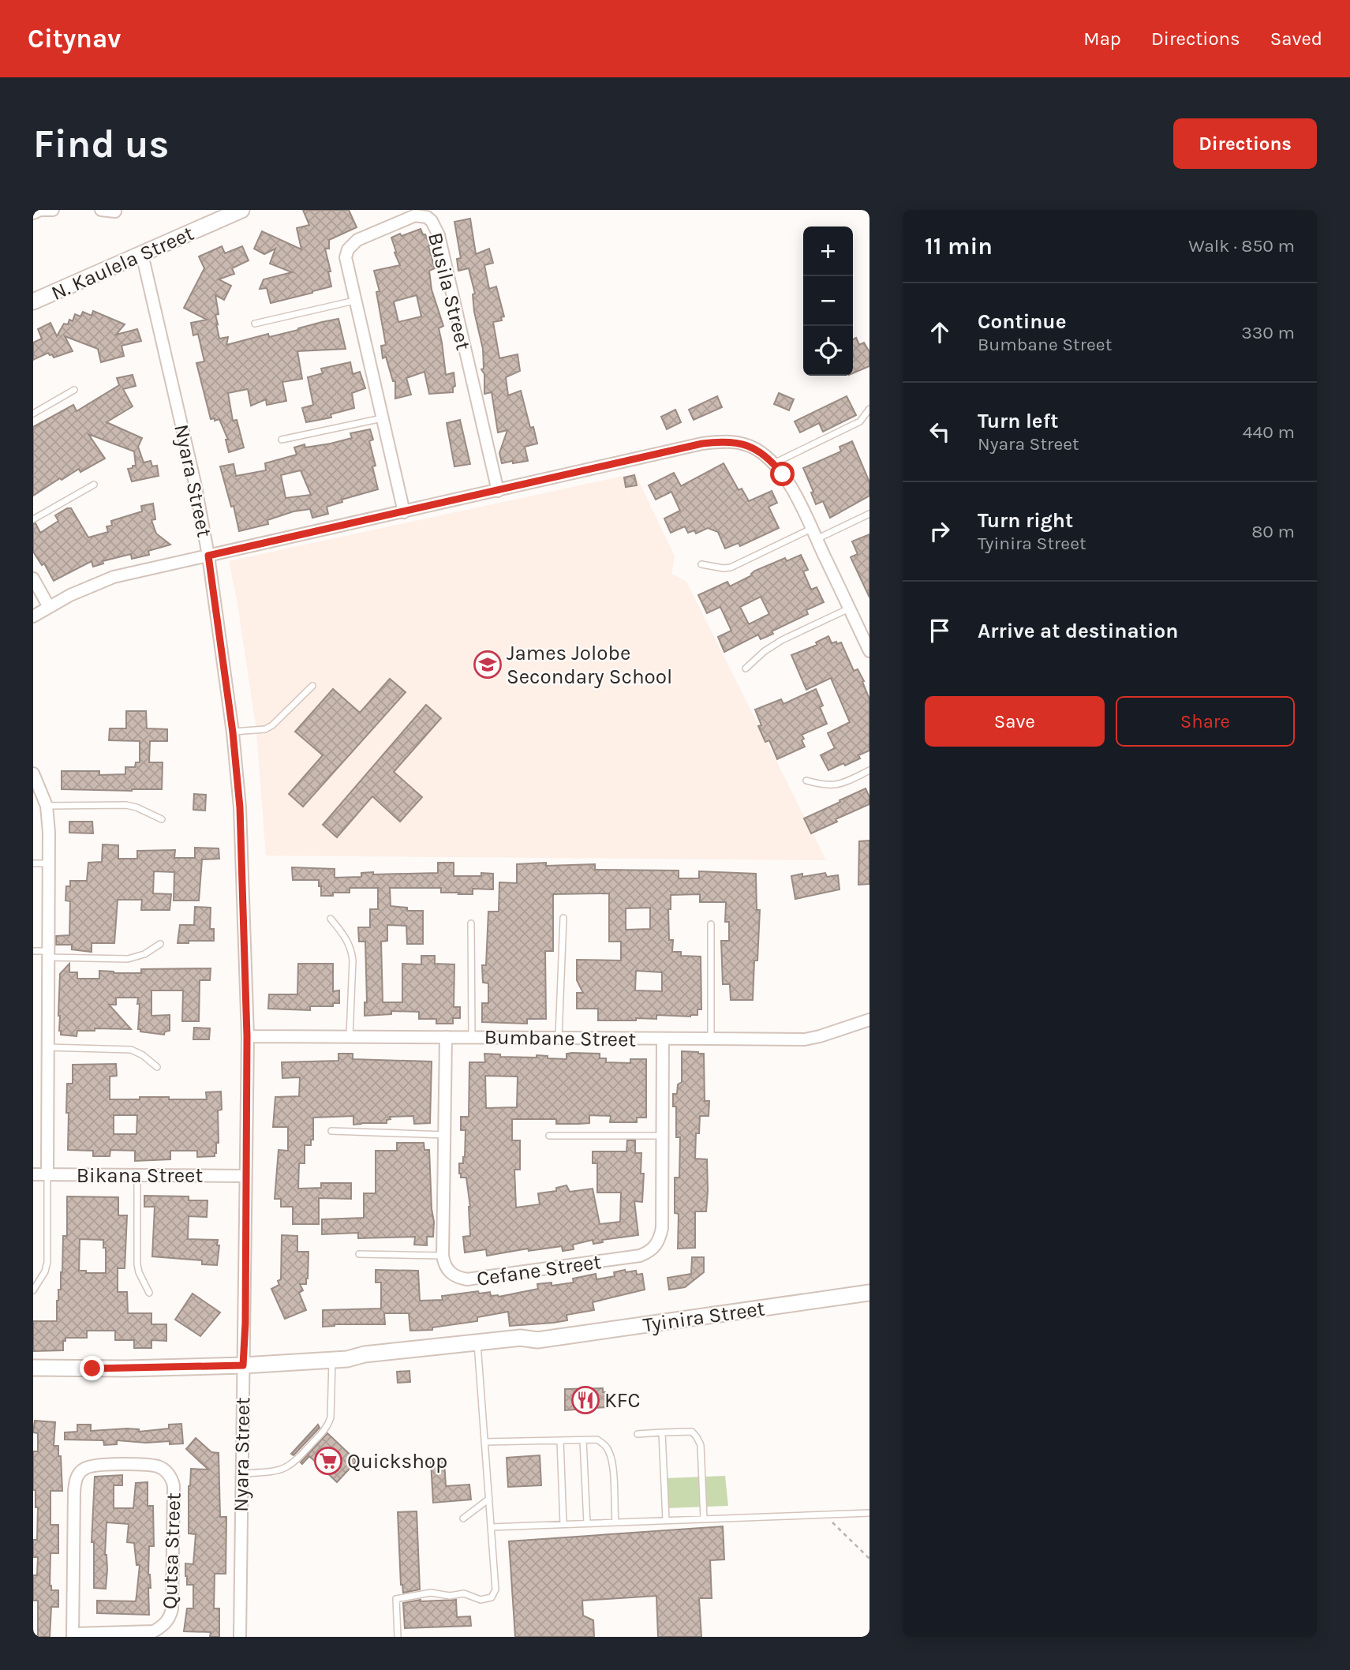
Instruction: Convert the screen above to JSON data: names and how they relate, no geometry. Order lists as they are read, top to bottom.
{
  "streets": {
    "street": [
      "N. Kaulela Street",
      "Busila Street",
      "Nyara Street",
      "Bumbane Street",
      "Bikana Street",
      "Cefane Street",
      "Tyinira Street",
      "Qutsa Street"
    ]
  },
  "crossings": [
    ["N. Kaulela Street", "Nyara Street"],
    ["Nyara Street", "Bumbane Street"],
    ["Nyara Street", "Bikana Street"],
    ["Nyara Street", "Tyinira Street"],
    ["Bumbane Street", "Cefane Street"]
  ],
  "places": {
    "school or university": ["James Jolobe Secondary School"],
    "restaurant": ["KFC"],
    "supermarket": ["Quickshop"]
  },
  "page": {
    "header": "Citynav",
    "nav": ["Map", "Directions", "Saved"],
    "buttons": [
      "Directions",
      ["Save", "Share"]
    ],
    "title": "Find us",
    "heading": ["11 min", "Walk · 850 m"],
    "map_buttons": ["+", "−"],
    "list": [
      ["Continue", "Bumbane Street", "330 m"],
      ["Turn left", "Nyara Street", "440 m"],
      ["Turn right", "Tyinira Street", "80 m"],
      "Arrive at destination"
    ]
  }
}
